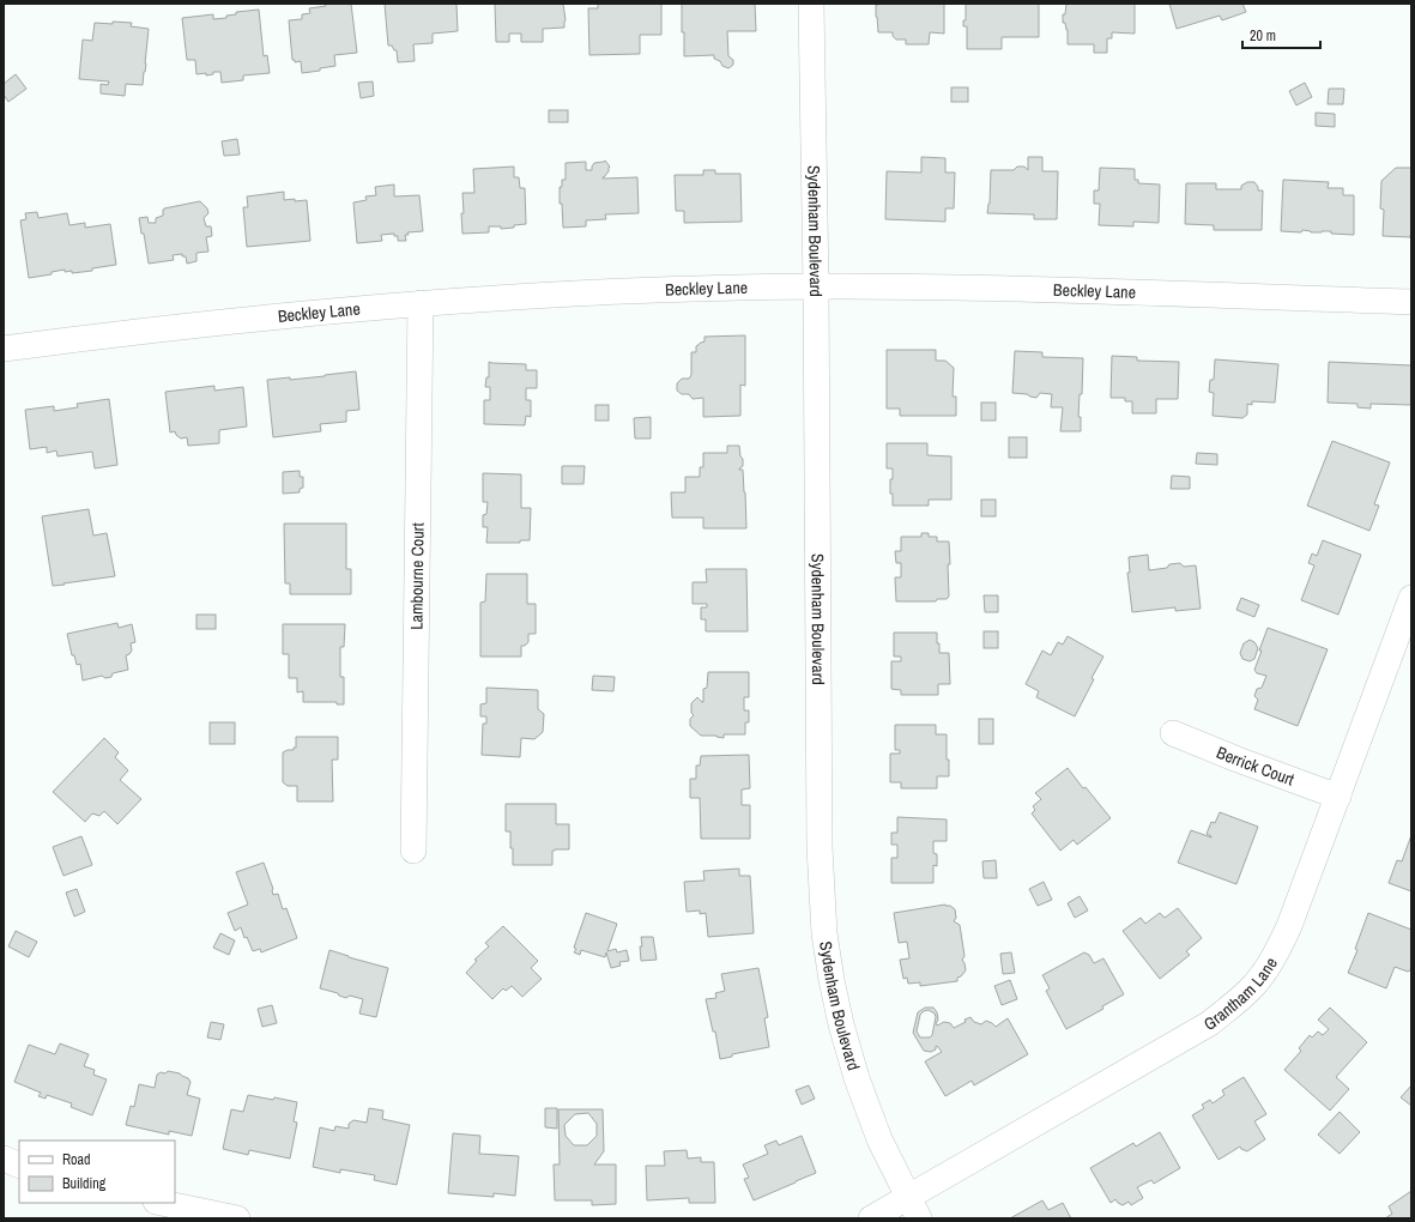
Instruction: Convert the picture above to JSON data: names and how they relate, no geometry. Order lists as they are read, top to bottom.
{
  "streets": {
    "street": [
      "Sydenham Boulevard",
      "Beckley Lane",
      "Lambourne Court",
      "Berrick Court",
      "Grantham Lane"
    ]
  },
  "crossings": [
    ["Sydenham Boulevard", "Beckley Lane"],
    ["Sydenham Boulevard", "Grantham Lane"],
    ["Beckley Lane", "Lambourne Court"],
    ["Berrick Court", "Grantham Lane"]
  ],
  "legend": ["Road", "Building"],
  "scale_bar": "20 m"
}
